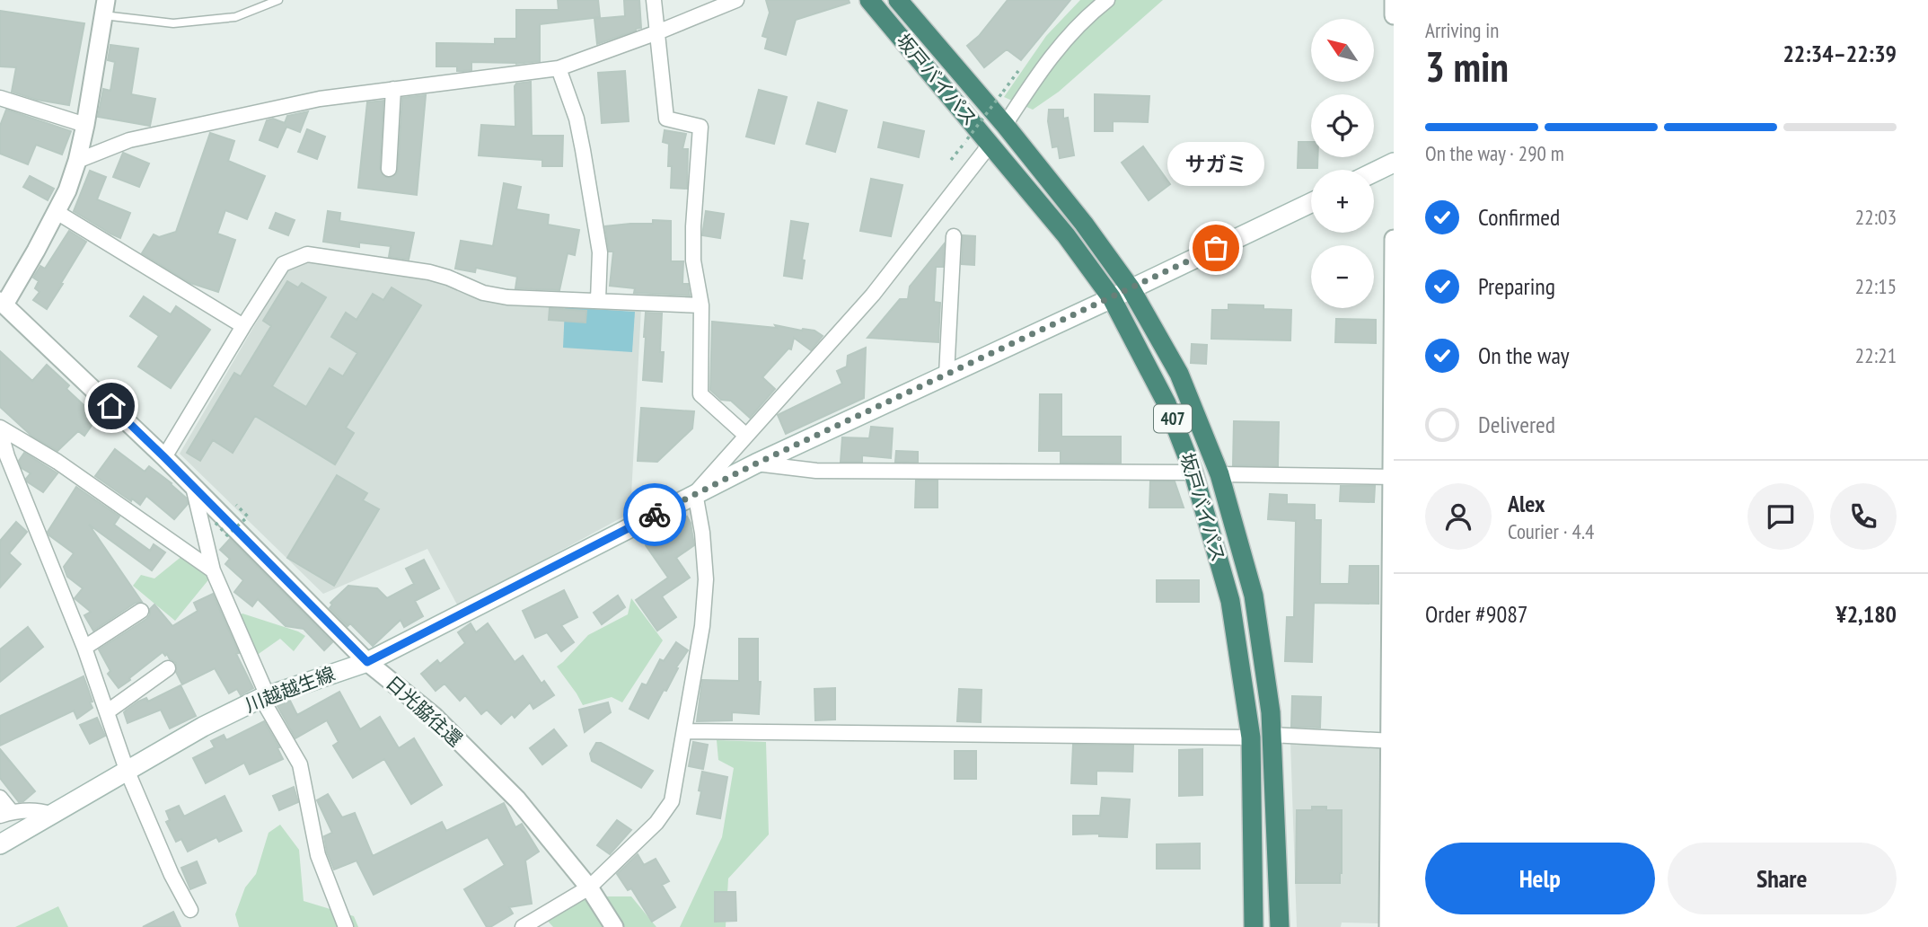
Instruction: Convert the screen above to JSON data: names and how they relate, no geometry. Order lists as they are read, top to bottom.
{
  "streets": {
    "highway": ["坂戸バイパス", "407"],
    "main road": ["川越越生線"],
    "street": ["日光脇往還"]
  },
  "crossings": [
    ["坂戸バイパス", "川越越生線"],
    ["川越越生線", "日光脇往還"]
  ],
  "places": ["サガミ"],
  "north": "top left",
  "page": {
    "heading": ["3 min", "Arriving in", "22:34–22:39"],
    "panel": [
      "Alex",
      "Courier · 4.4",
      "Order #9087",
      "¥2,180"
    ],
    "map_buttons": ["+", "−"],
    "bar": "On the way · 290 m",
    "bubble": "サガミ",
    "list": [
      ["Confirmed", "22:03"],
      ["Preparing", "22:15"],
      ["On the way", "22:21"],
      "Delivered"
    ],
    "buttons": ["Help", "Share"]
  }
}
